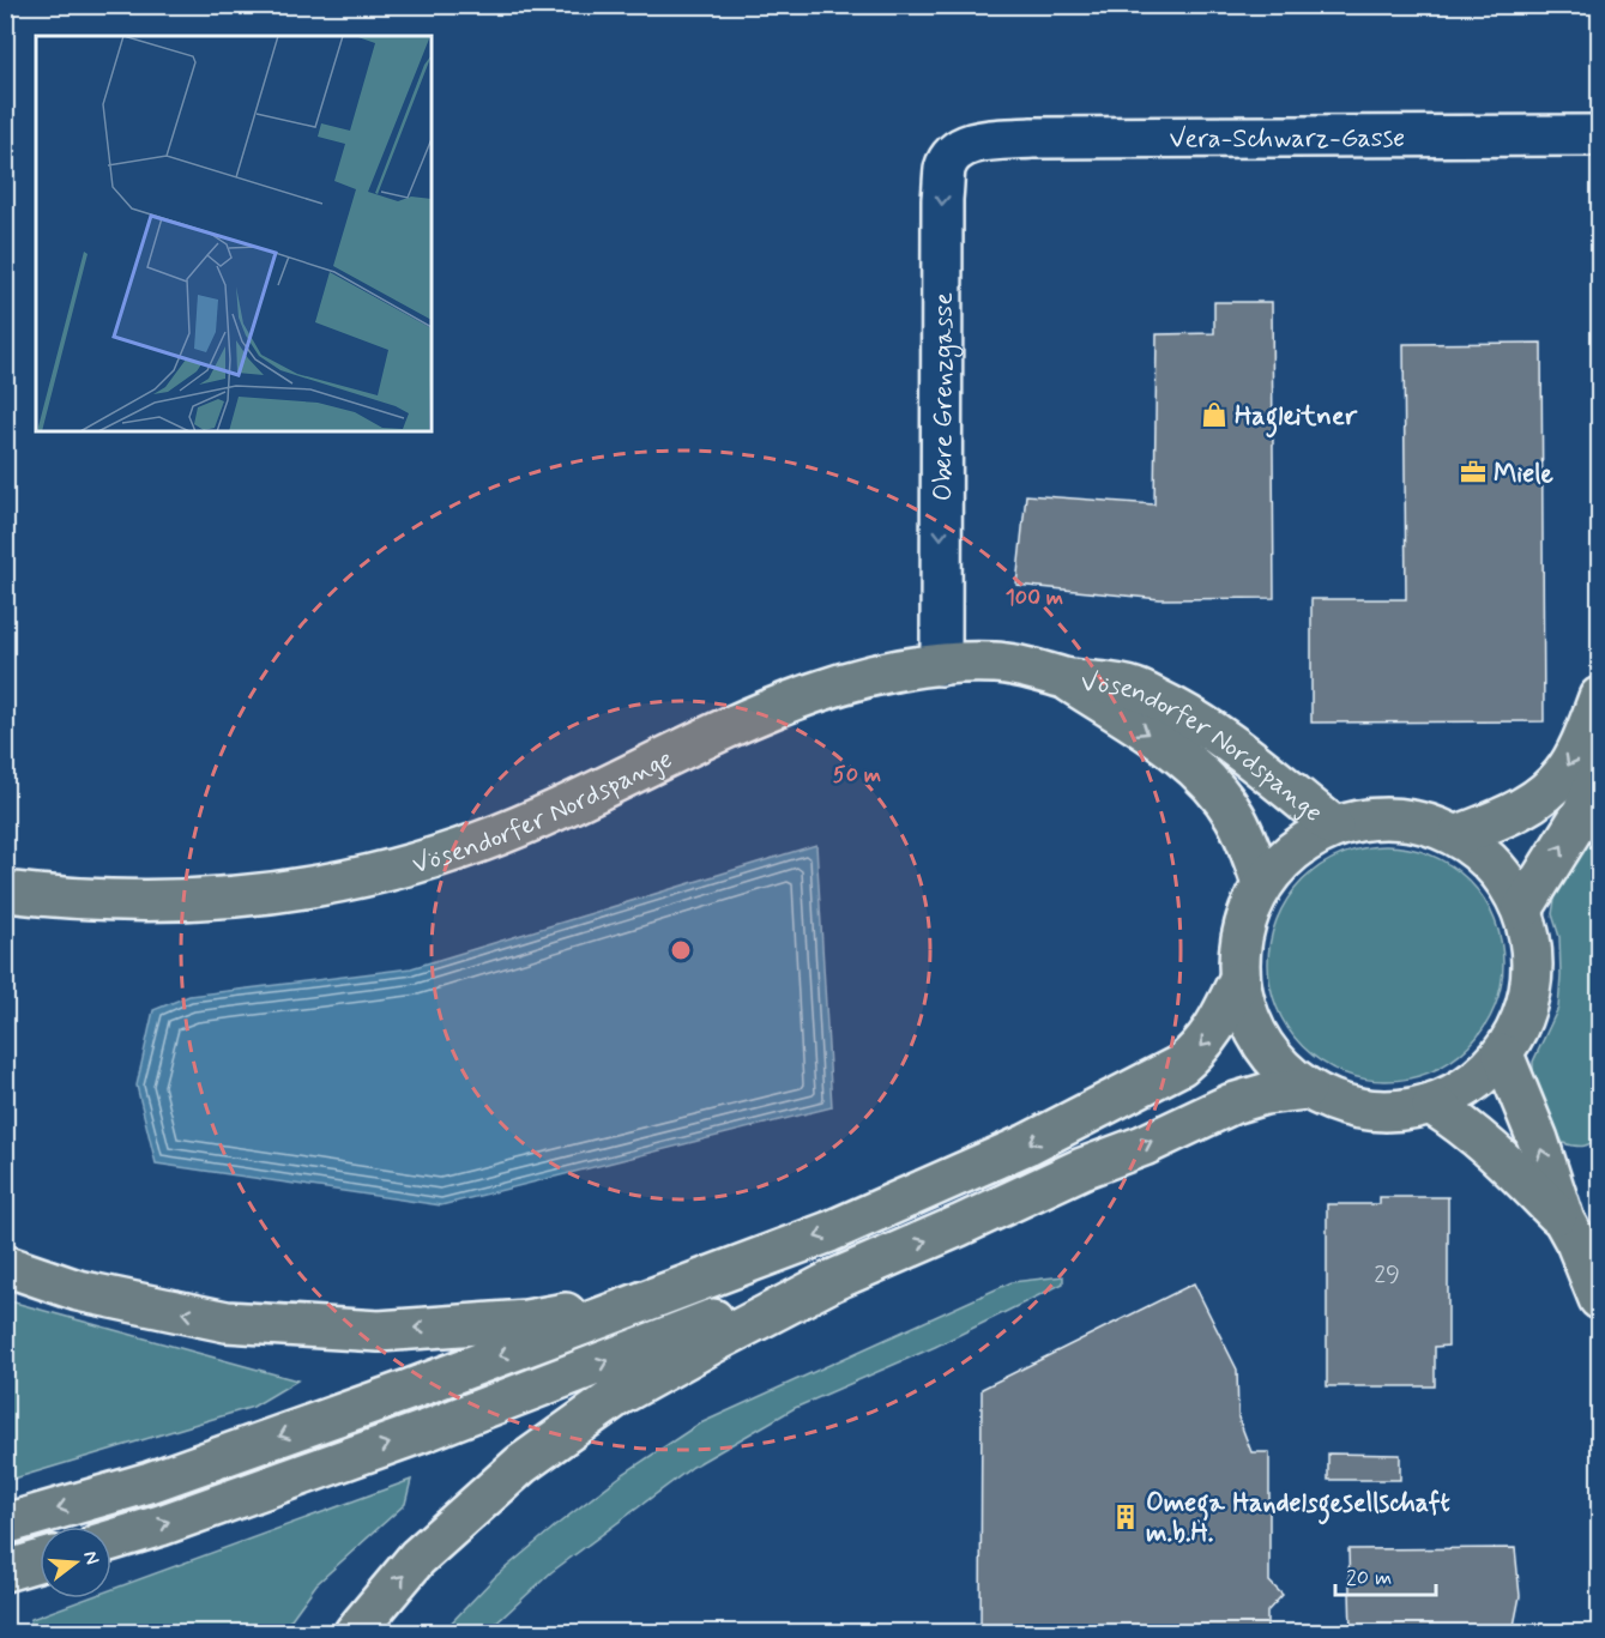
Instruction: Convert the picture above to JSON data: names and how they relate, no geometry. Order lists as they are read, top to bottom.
{
  "streets": {
    "main road": ["Vösendorfer Nordspange"],
    "street": ["Vera-Schwarz-Gasse", "Obere Grenzgasse"]
  },
  "crossings": [
    ["Vera-Schwarz-Gasse", "Obere Grenzgasse"],
    ["Obere Grenzgasse", "Vösendorfer Nordspange"]
  ],
  "one_way": ["Obere Grenzgasse"],
  "places": {
    "shop": ["Hagleitner"],
    "office": ["Miele"],
    "building": ["Omega Handelsgesellschaft m.b.H."]
  },
  "house_numbers": ["29"],
  "scale_bar": "20 m",
  "north": "right",
  "rings": ["100 m", "50 m"]
}
